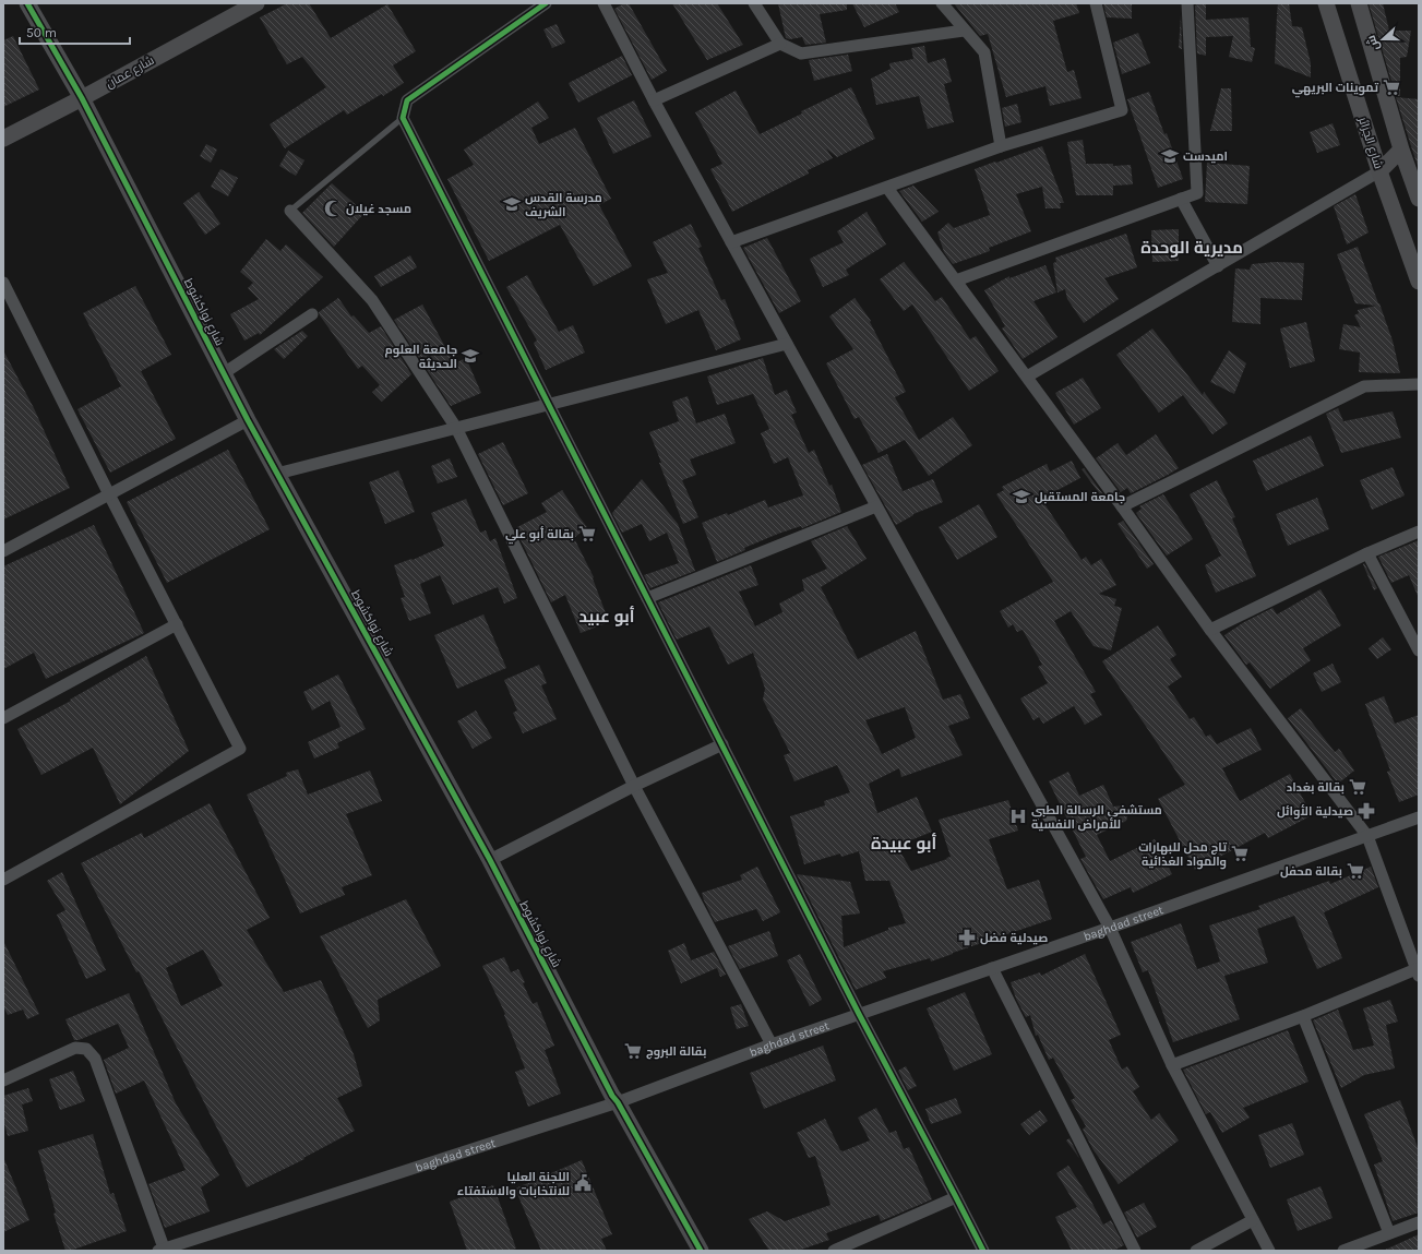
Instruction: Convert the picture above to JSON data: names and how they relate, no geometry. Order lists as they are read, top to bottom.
{
  "streets": {
    "street": [
      "شارع عمان",
      "شارع الجزائر",
      "شارع نواكشوط",
      "baghdad street"
    ]
  },
  "crossings": [
    ["شارع عمان", "شارع نواكشوط"],
    ["شارع نواكشوط", "baghdad street"]
  ],
  "districts": ["مديرية الوحدة", "أبو عبيد", "أبو عبيدة"],
  "places": {
    "supermarket": [
      "تموينات البريهي",
      "بقالة أبو علي",
      "بقالة بغداد",
      "تاج محل للبهارات والمواد الغذائية",
      "بقالة محفل",
      "بقالة البروج"
    ],
    "school or university": [
      "اميدست",
      "مدرسة القدس الشريف",
      "جامعة العلوم الحديثة",
      "جامعة المستقبل"
    ],
    "mosque": ["مسجد غيلان"],
    "pharmacy": ["صيدلية الأوائل", "صيدلية فضل"],
    "hospital": ["مستشفى الرسالة الطبي للأمراض النفسية"],
    "public building": ["اللجنة العليا للانتخابات والاستفتاء"]
  },
  "scale_bar": "50 m",
  "north": "left"
}
